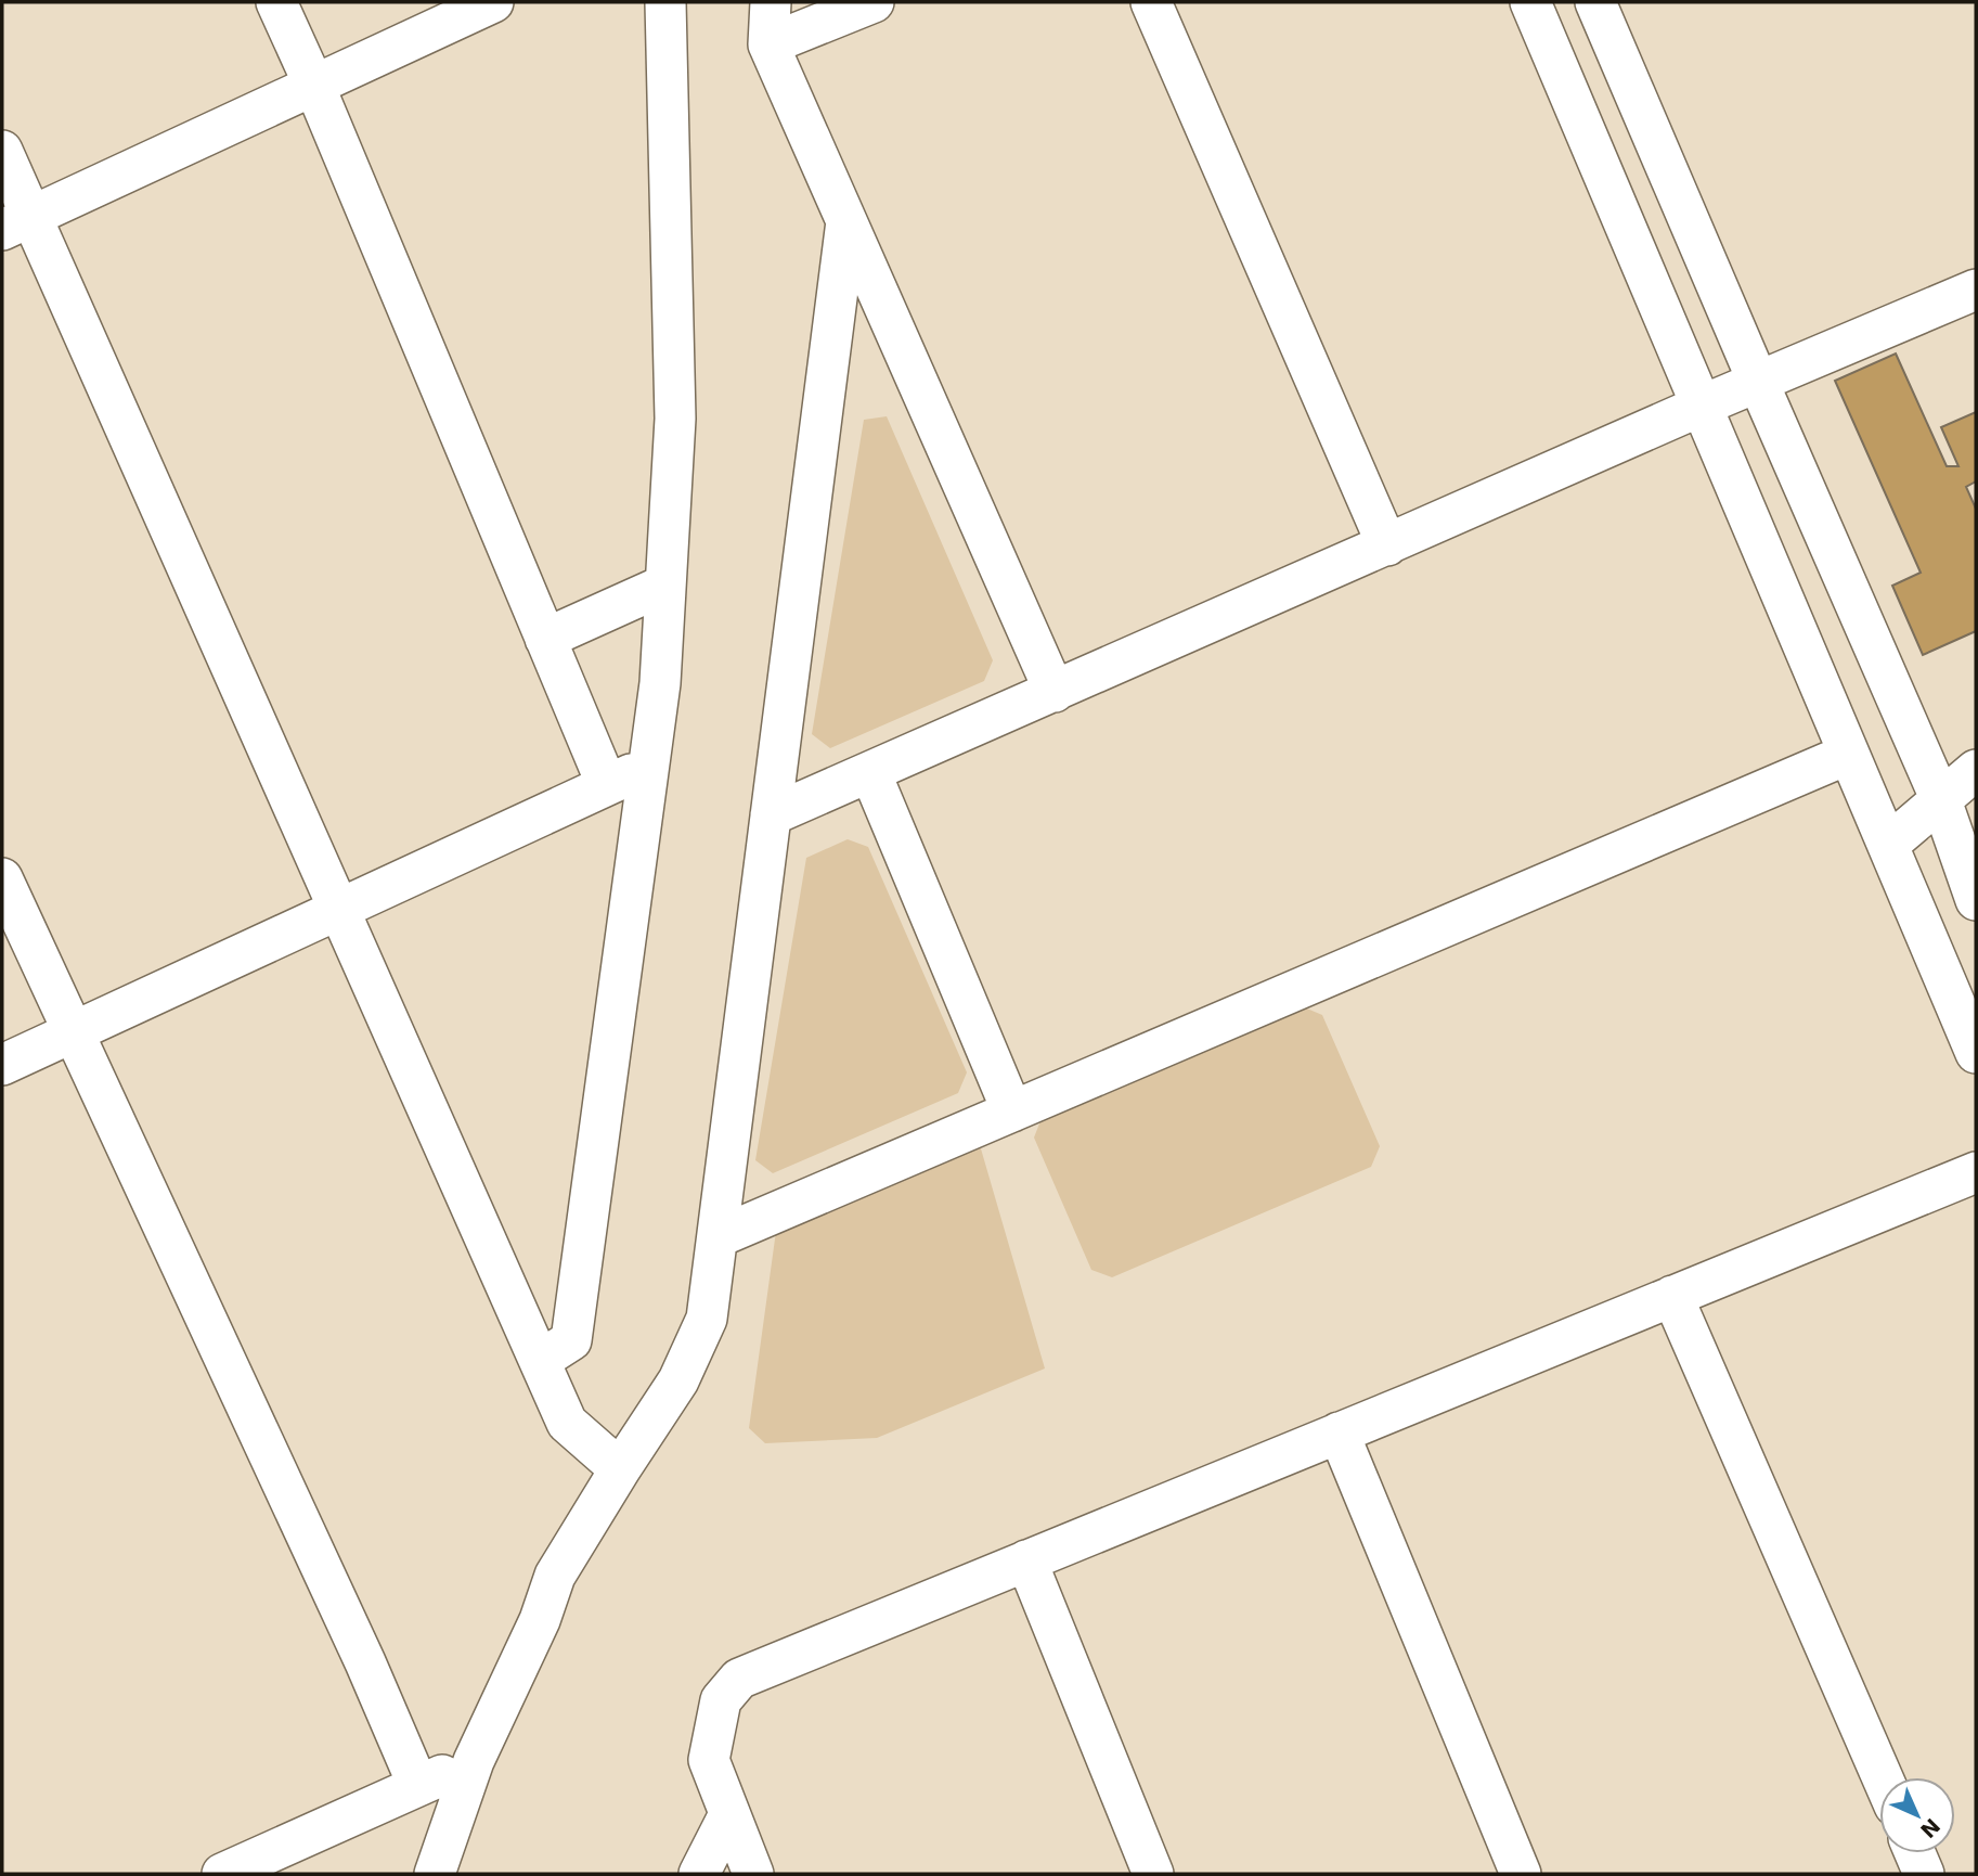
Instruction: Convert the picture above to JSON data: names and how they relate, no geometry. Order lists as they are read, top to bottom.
{
  "north": "bottom right"
}
